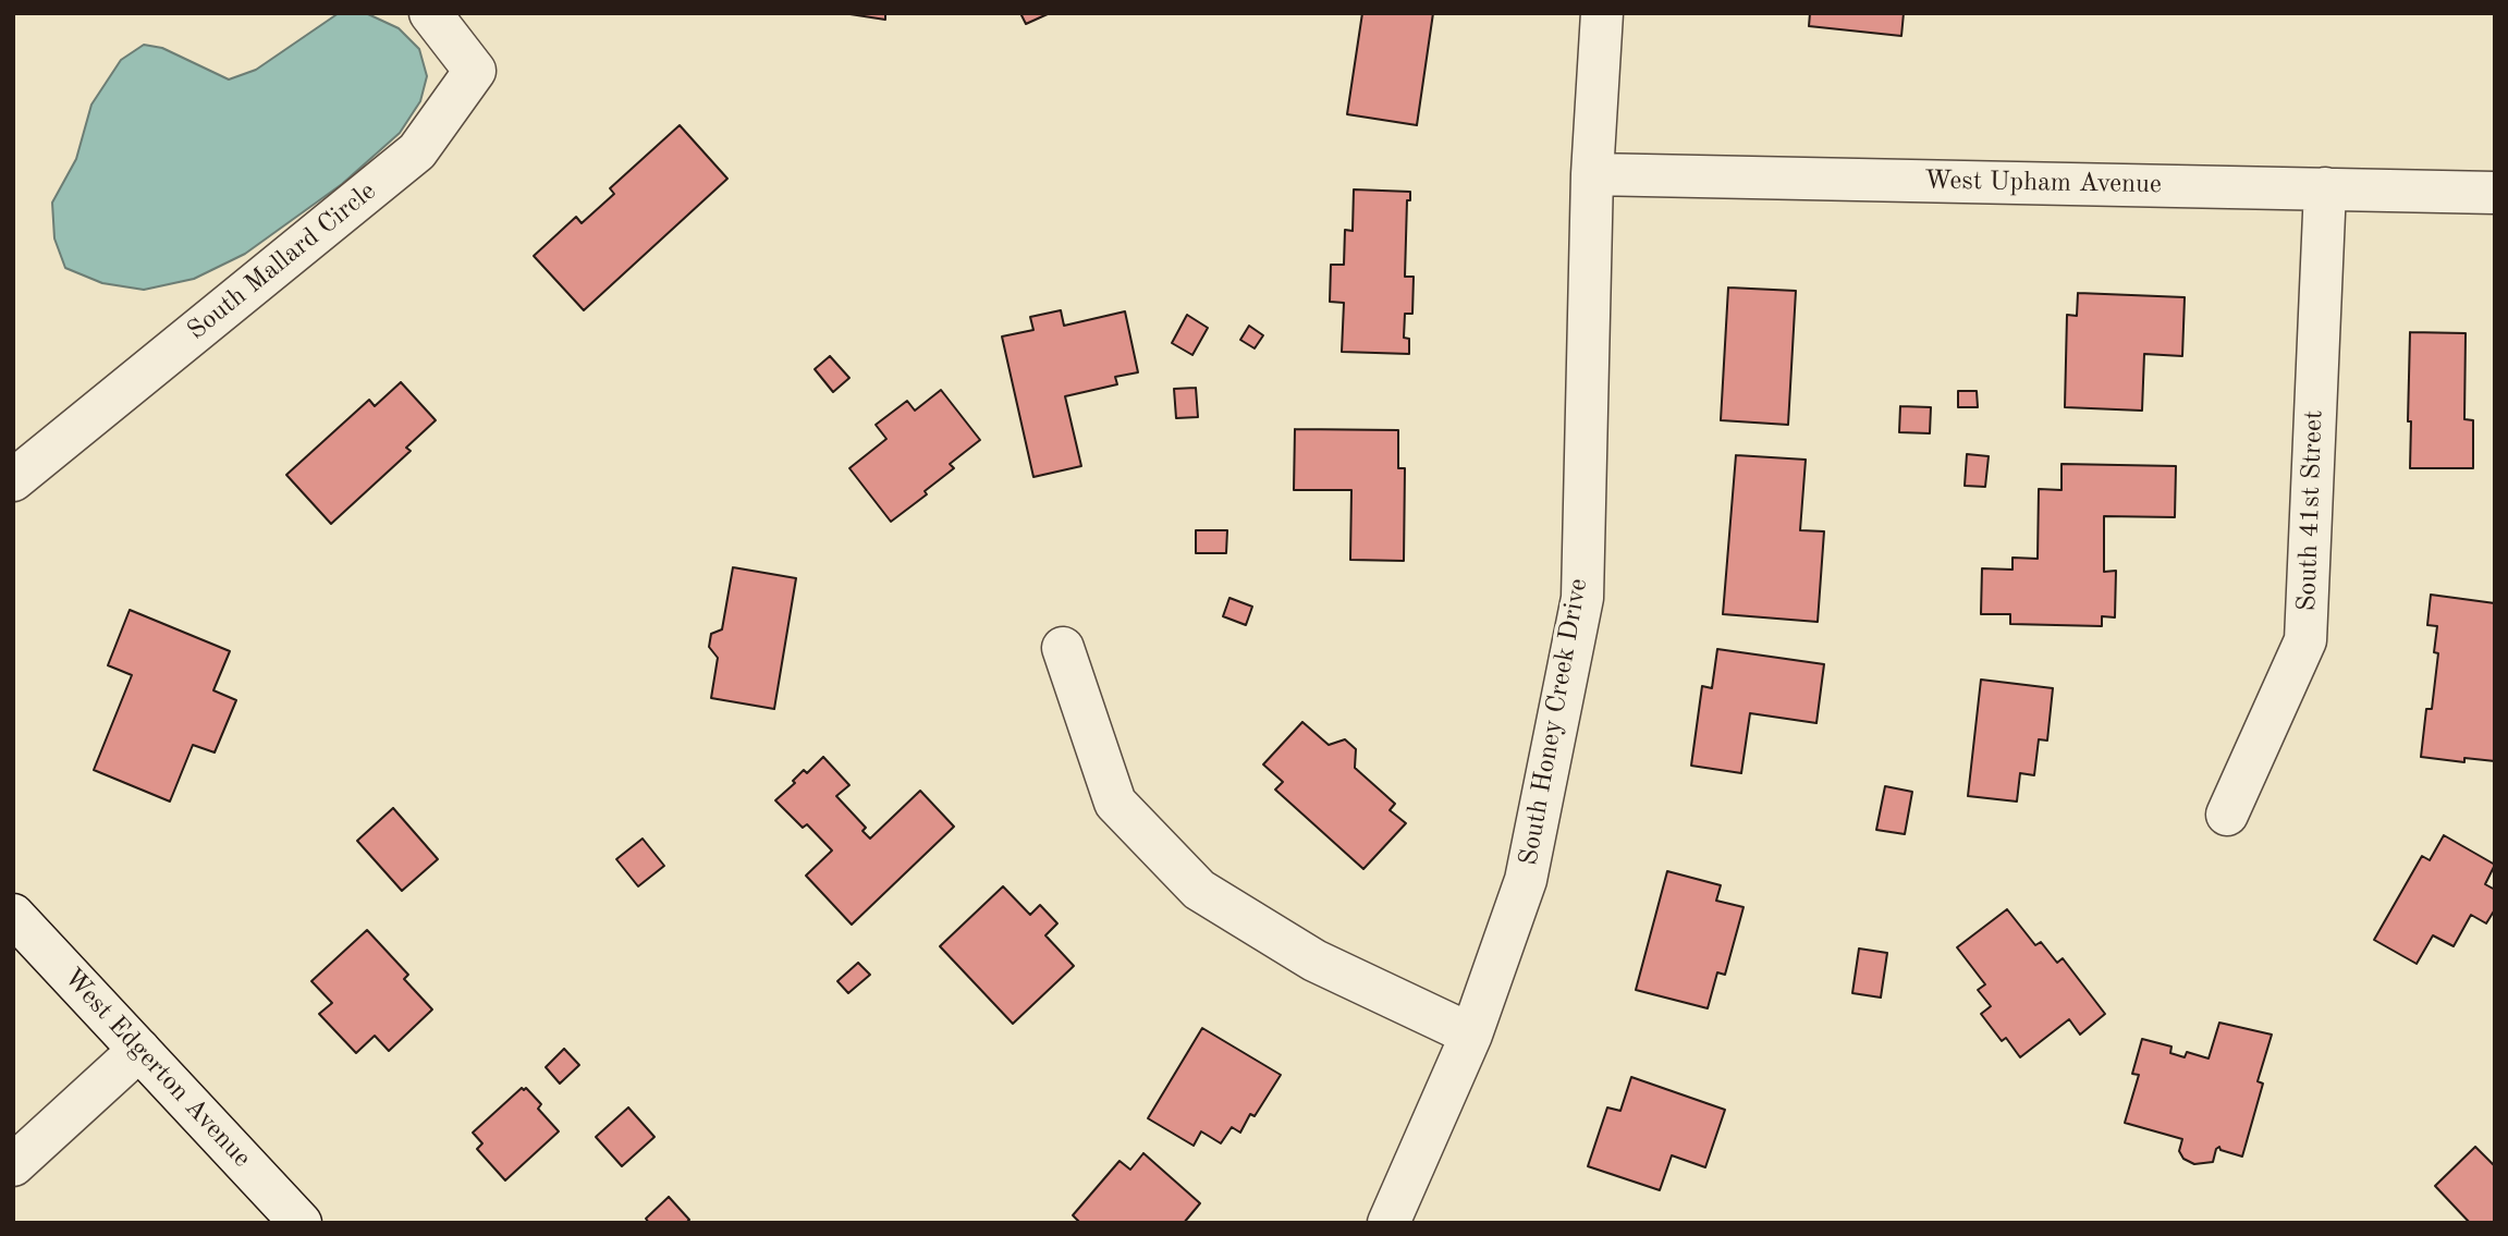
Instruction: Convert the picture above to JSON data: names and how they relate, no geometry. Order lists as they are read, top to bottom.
{
  "streets": {
    "street": [
      "West Upham Avenue",
      "South Mallard Circle",
      "South 41st Street",
      "South Honey Creek Drive",
      "West Edgerton Avenue"
    ]
  },
  "crossings": [
    ["West Upham Avenue", "South 41st Street"],
    ["West Upham Avenue", "South Honey Creek Drive"]
  ]
}
